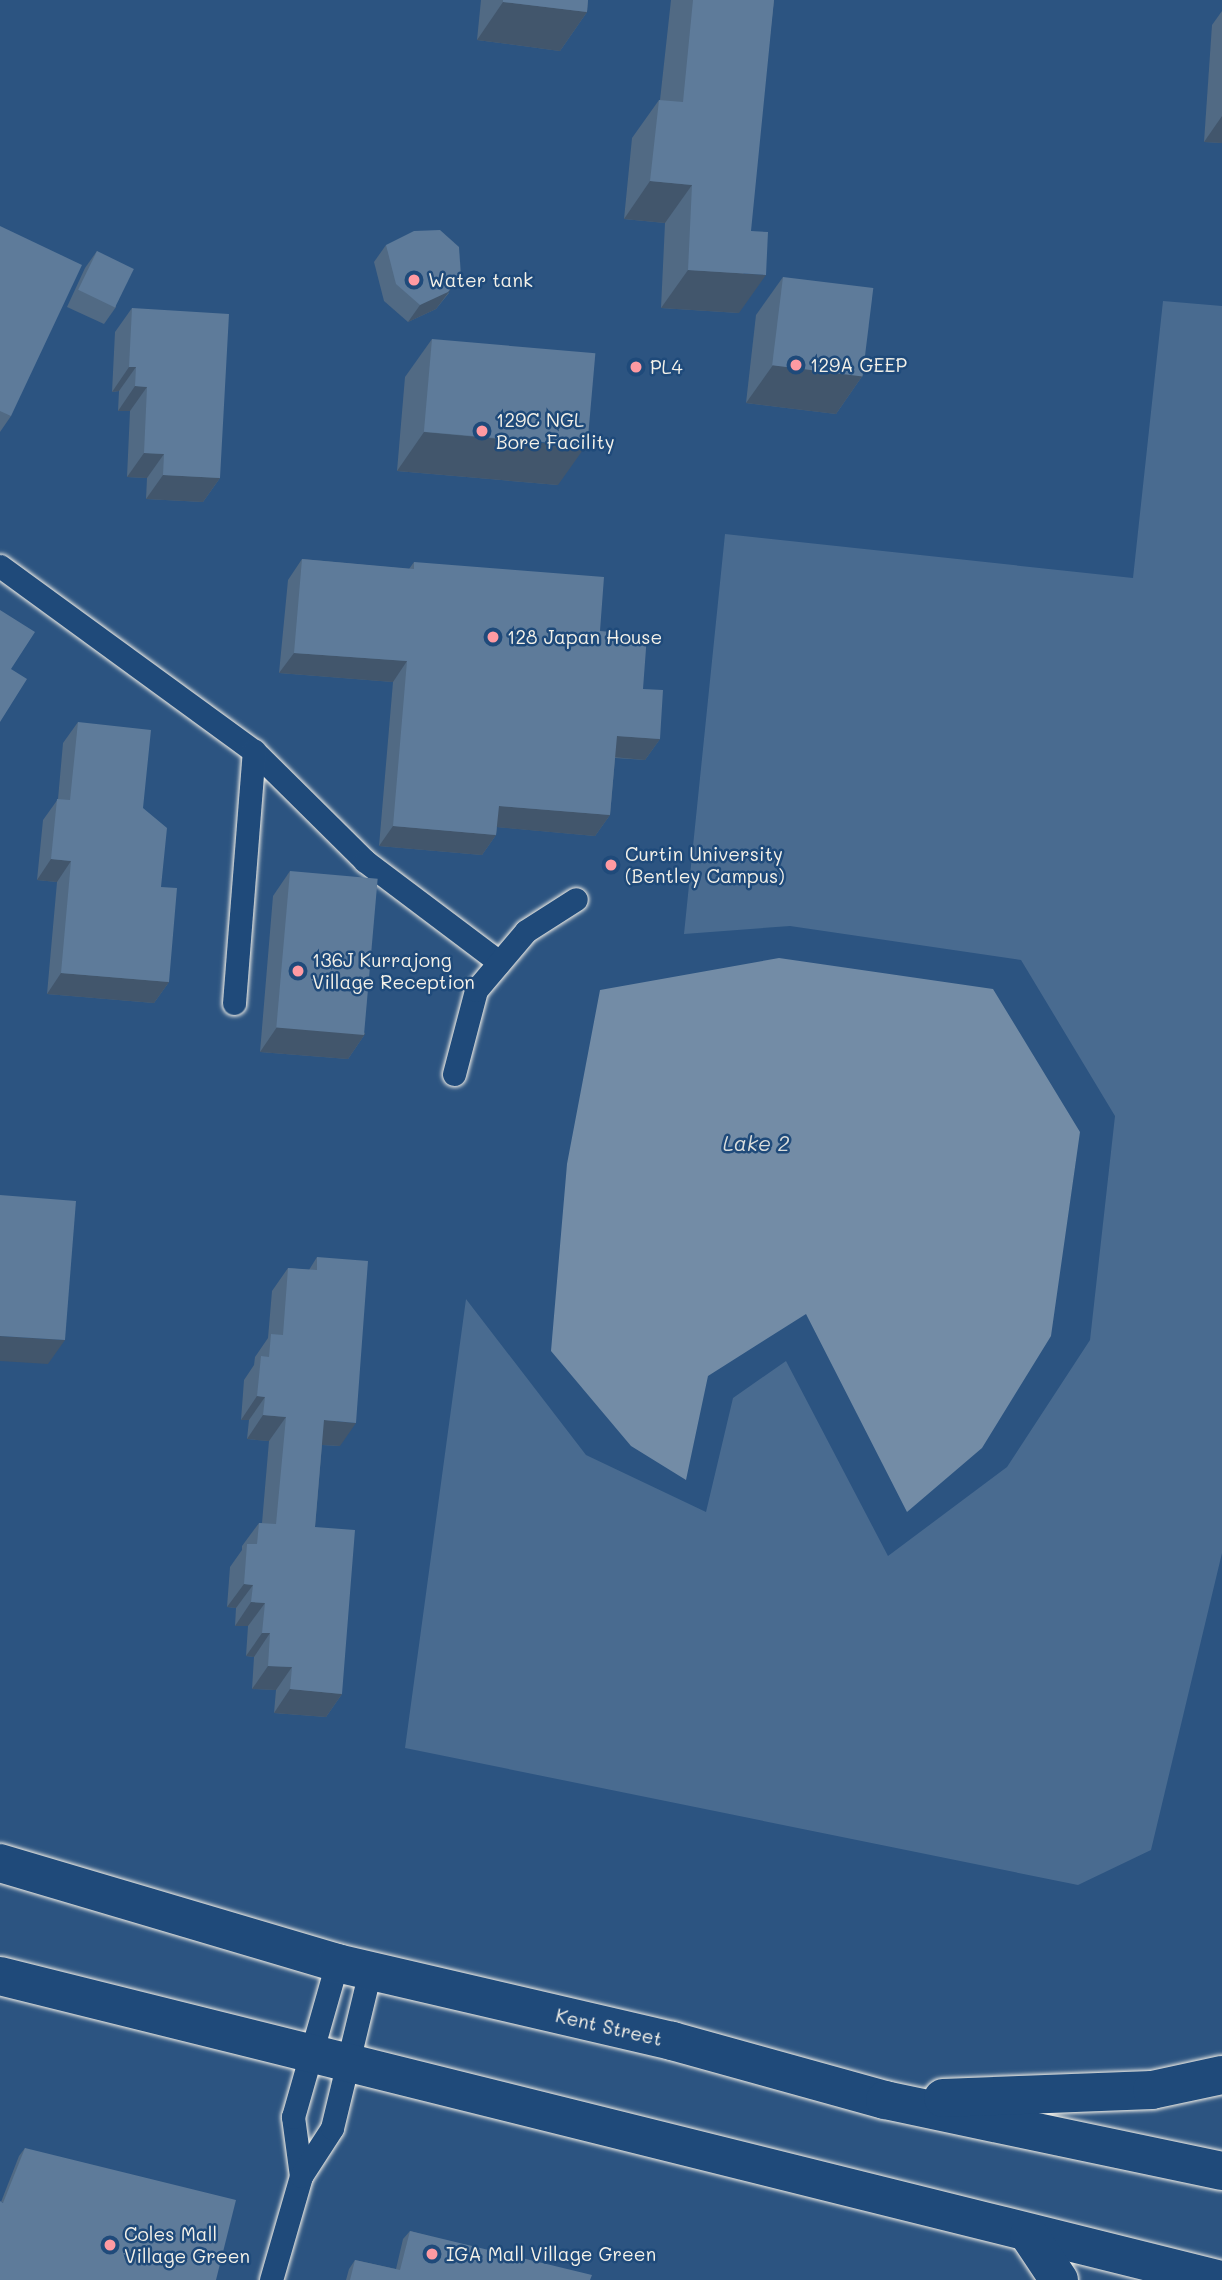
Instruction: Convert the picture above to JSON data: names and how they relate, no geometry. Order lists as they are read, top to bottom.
{
  "streets": {
    "main road": ["Kent Street"]
  },
  "water": ["Lake 2"],
  "places": [
    "Water tank",
    "129A GEEP",
    "PL4",
    "129C NGL Bore Facility",
    "128 Japan House",
    "Curtin University (Bentley Campus)",
    "136J Kurrajong Village Reception",
    "Coles Mall Village Green",
    "IGA Mall Village Green"
  ]
}
